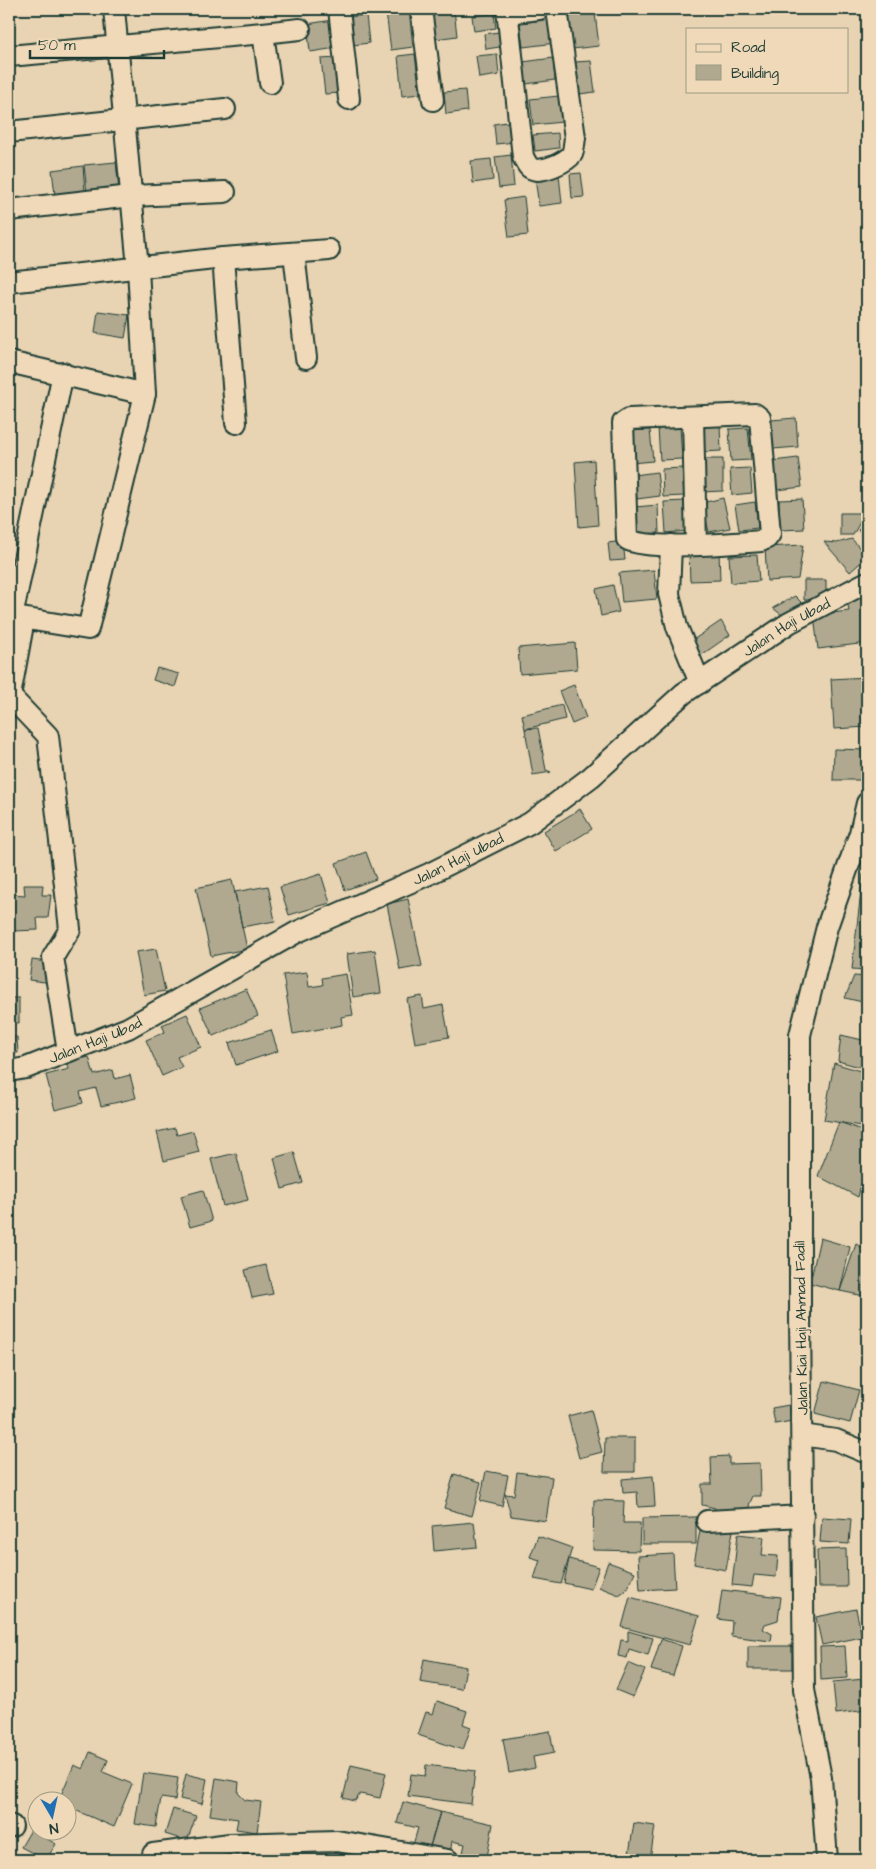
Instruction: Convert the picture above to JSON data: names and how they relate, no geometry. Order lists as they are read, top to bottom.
{
  "streets": {
    "street": ["Jalan Haji Ubad", "Jalan Kiai Haji Ahmad Fadil"]
  },
  "legend": ["Road", "Building"],
  "scale_bar": "50 m",
  "north": "bottom"
}
